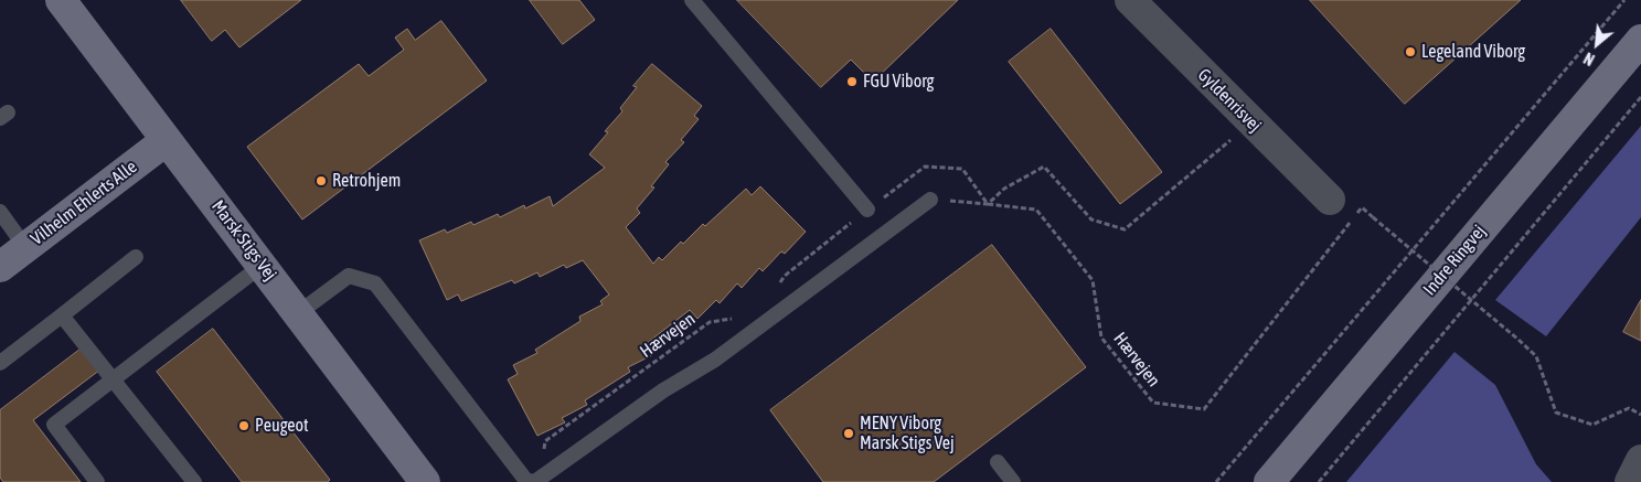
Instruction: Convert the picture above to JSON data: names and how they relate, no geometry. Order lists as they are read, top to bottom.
{
  "streets": {
    "street": [
      "Gyldenrisvej",
      "Vilhelm Ehlerts Alle",
      "Marsk Stigs Vej",
      "Indre Ringvej"
    ],
    "path": ["Hærvejen"]
  },
  "crossings": [
    ["Vilhelm Ehlerts Alle", "Marsk Stigs Vej"]
  ],
  "places": [
    "Legeland Viborg",
    "FGU Viborg",
    "Retrohjem",
    "Peugeot",
    "MENY Viborg Marsk Stigs Vej"
  ],
  "north": "bottom left"
}
